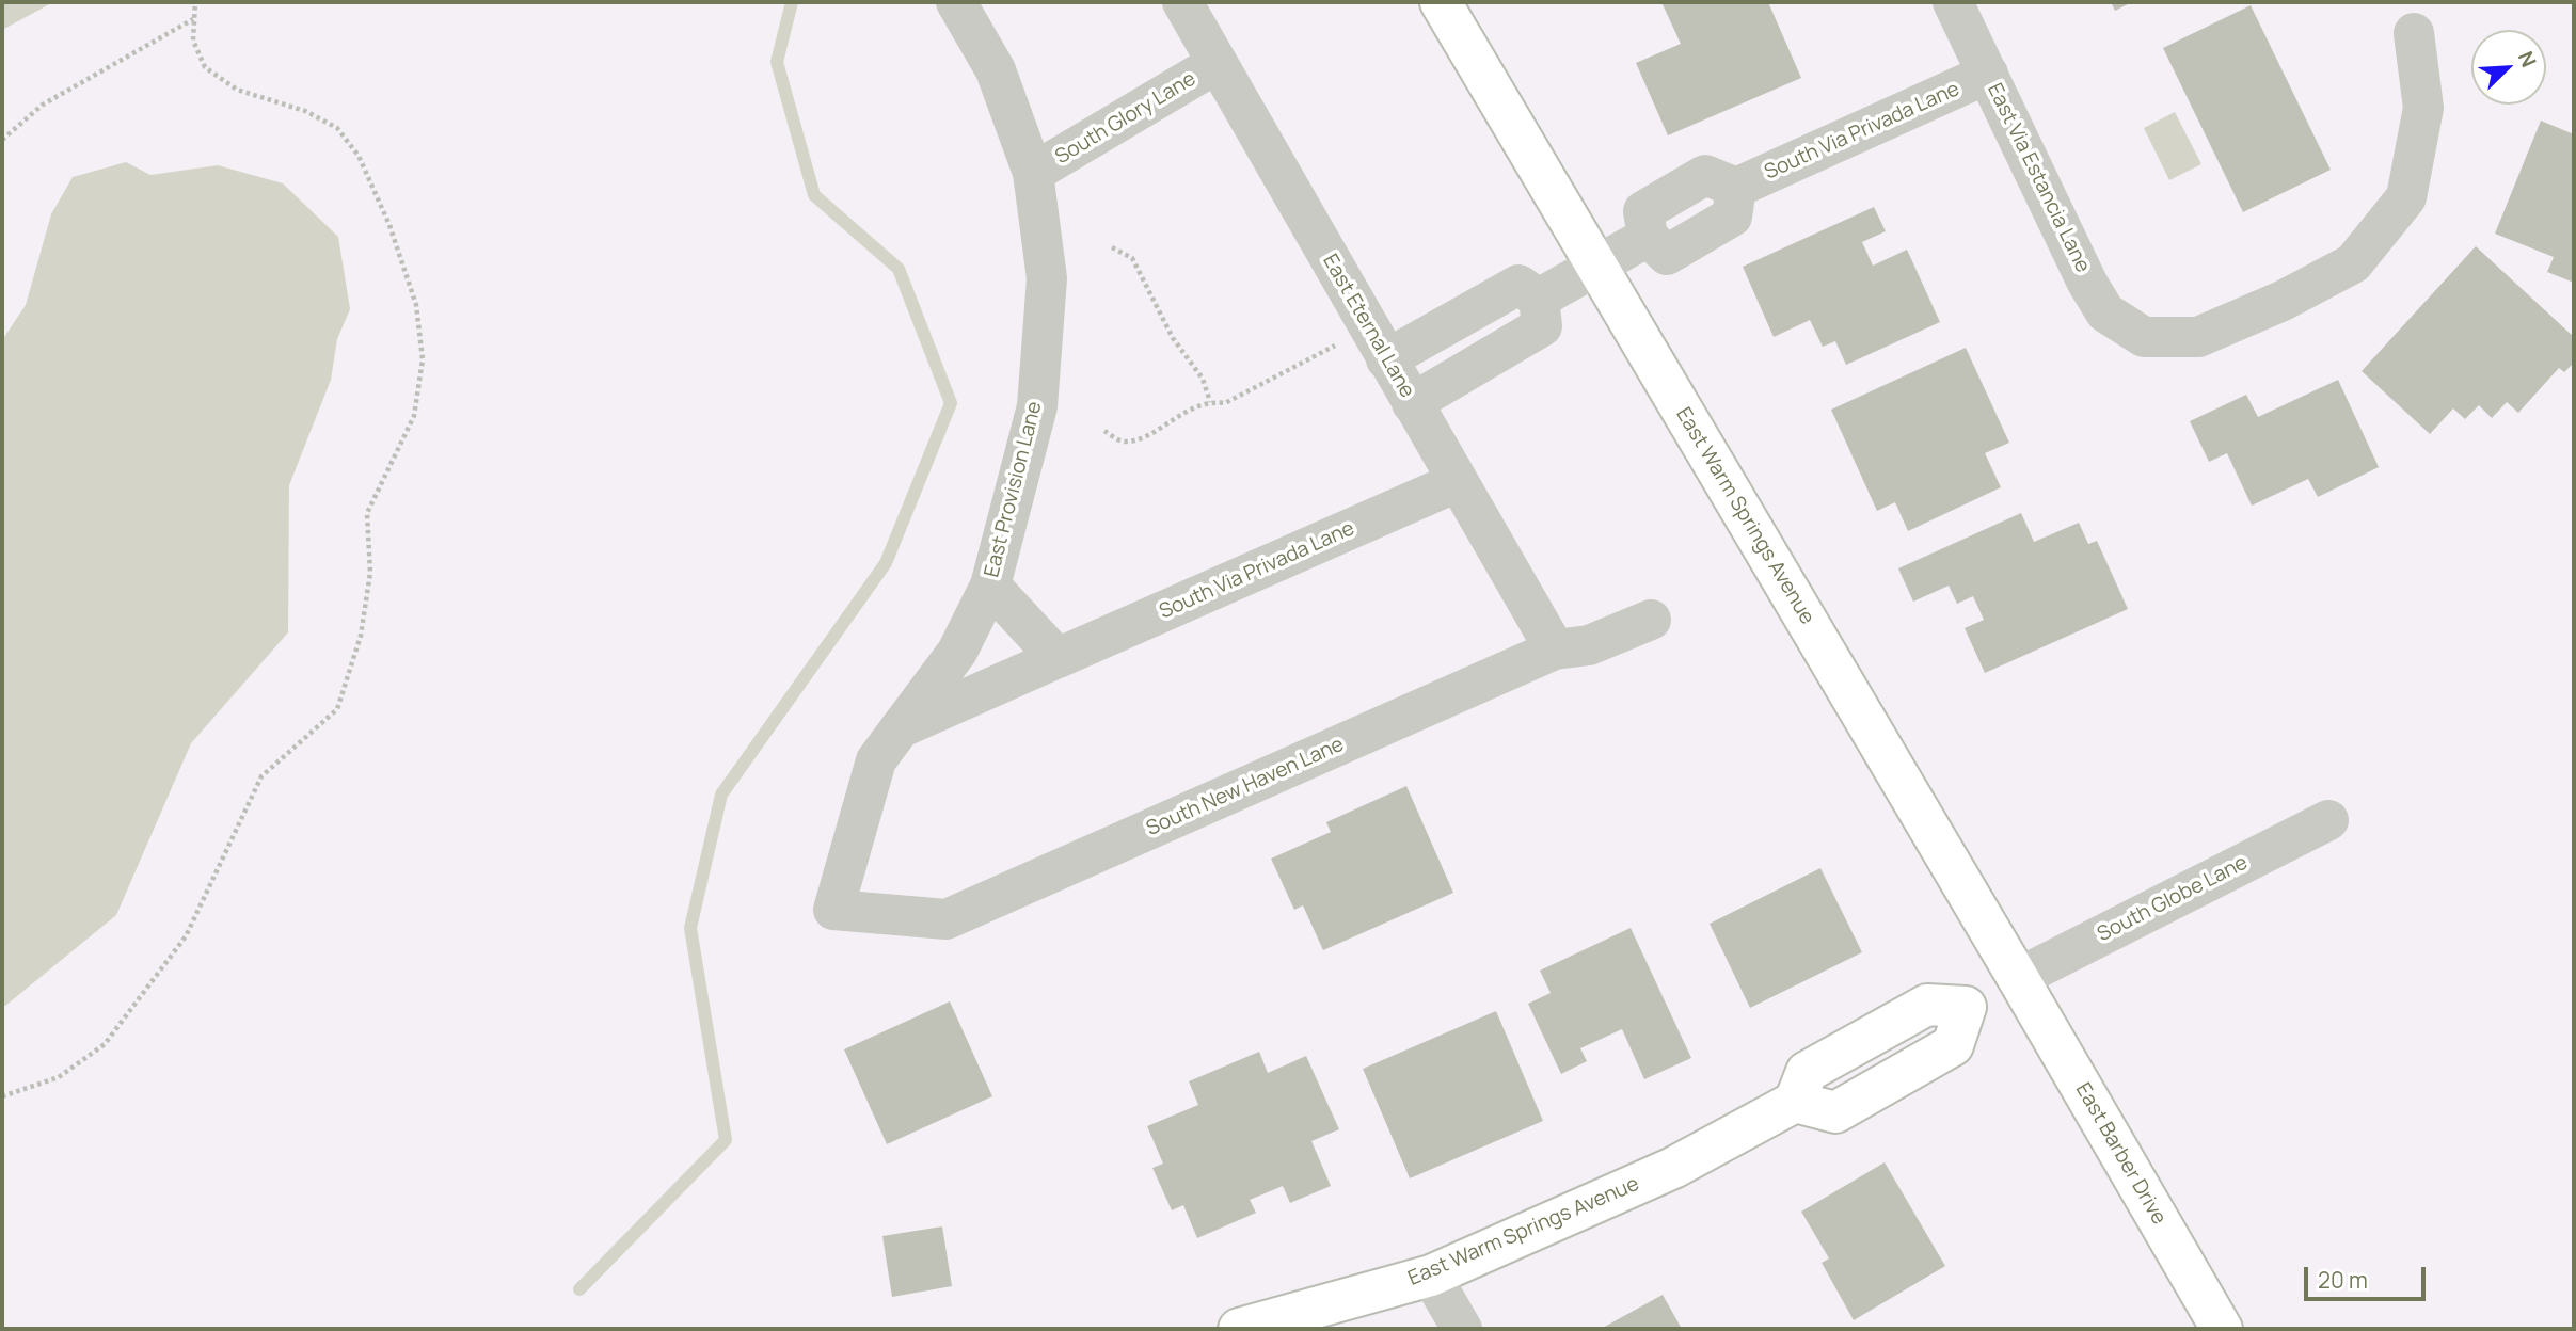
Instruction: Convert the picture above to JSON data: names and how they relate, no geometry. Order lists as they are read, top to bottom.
{
  "streets": {
    "street": [
      "South Glory Lane",
      "South Via Privada Lane",
      "East Via Estancia Lane",
      "East Eternal Lane",
      "East Provision Lane",
      "East Warm Springs Avenue",
      "South New Haven Lane",
      "South Globe Lane",
      "East Barber Drive"
    ]
  },
  "crossings": [
    ["South Glory Lane", "East Eternal Lane"],
    ["South Glory Lane", "East Provision Lane"],
    ["South Via Privada Lane", "East Via Estancia Lane"],
    ["South Via Privada Lane", "East Eternal Lane"],
    ["South Via Privada Lane", "East Provision Lane"],
    ["South Via Privada Lane", "East Warm Springs Avenue"],
    ["East Eternal Lane", "South New Haven Lane"],
    ["East Provision Lane", "South New Haven Lane"],
    ["East Warm Springs Avenue", "South Globe Lane"],
    ["East Warm Springs Avenue", "East Barber Drive"],
    ["South Globe Lane", "East Barber Drive"]
  ],
  "scale_bar": "20 m",
  "north": "top right"
}
